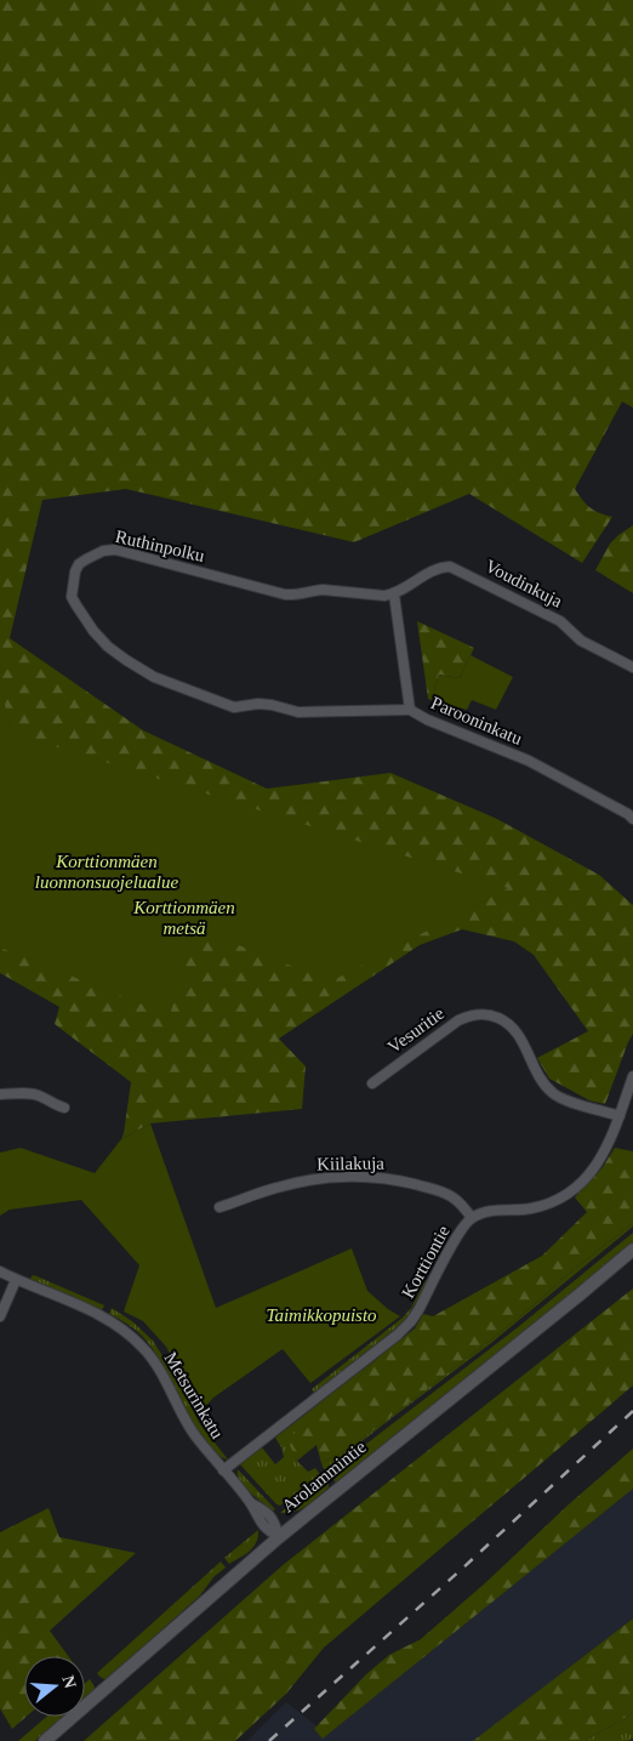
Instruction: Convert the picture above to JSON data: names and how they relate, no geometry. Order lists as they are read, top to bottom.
{
  "streets": {
    "street": [
      "Ruthinpolku",
      "Voudinkuja",
      "Parooninkatu",
      "Vesuritie",
      "Kiilakuja",
      "Korttiontie",
      "Metsurinkatu",
      "Arolammintie"
    ]
  },
  "crossings": [
    ["Ruthinpolku", "Voudinkuja"],
    ["Ruthinpolku", "Parooninkatu"],
    ["Voudinkuja", "Parooninkatu"],
    ["Vesuritie", "Korttiontie"],
    ["Kiilakuja", "Korttiontie"],
    ["Korttiontie", "Metsurinkatu"],
    ["Metsurinkatu", "Arolammintie"]
  ],
  "parks": ["Korttionmäen luonnonsuojelualue", "Korttionmäen metsä", "Taimikkopuisto"],
  "north": "right"
}
